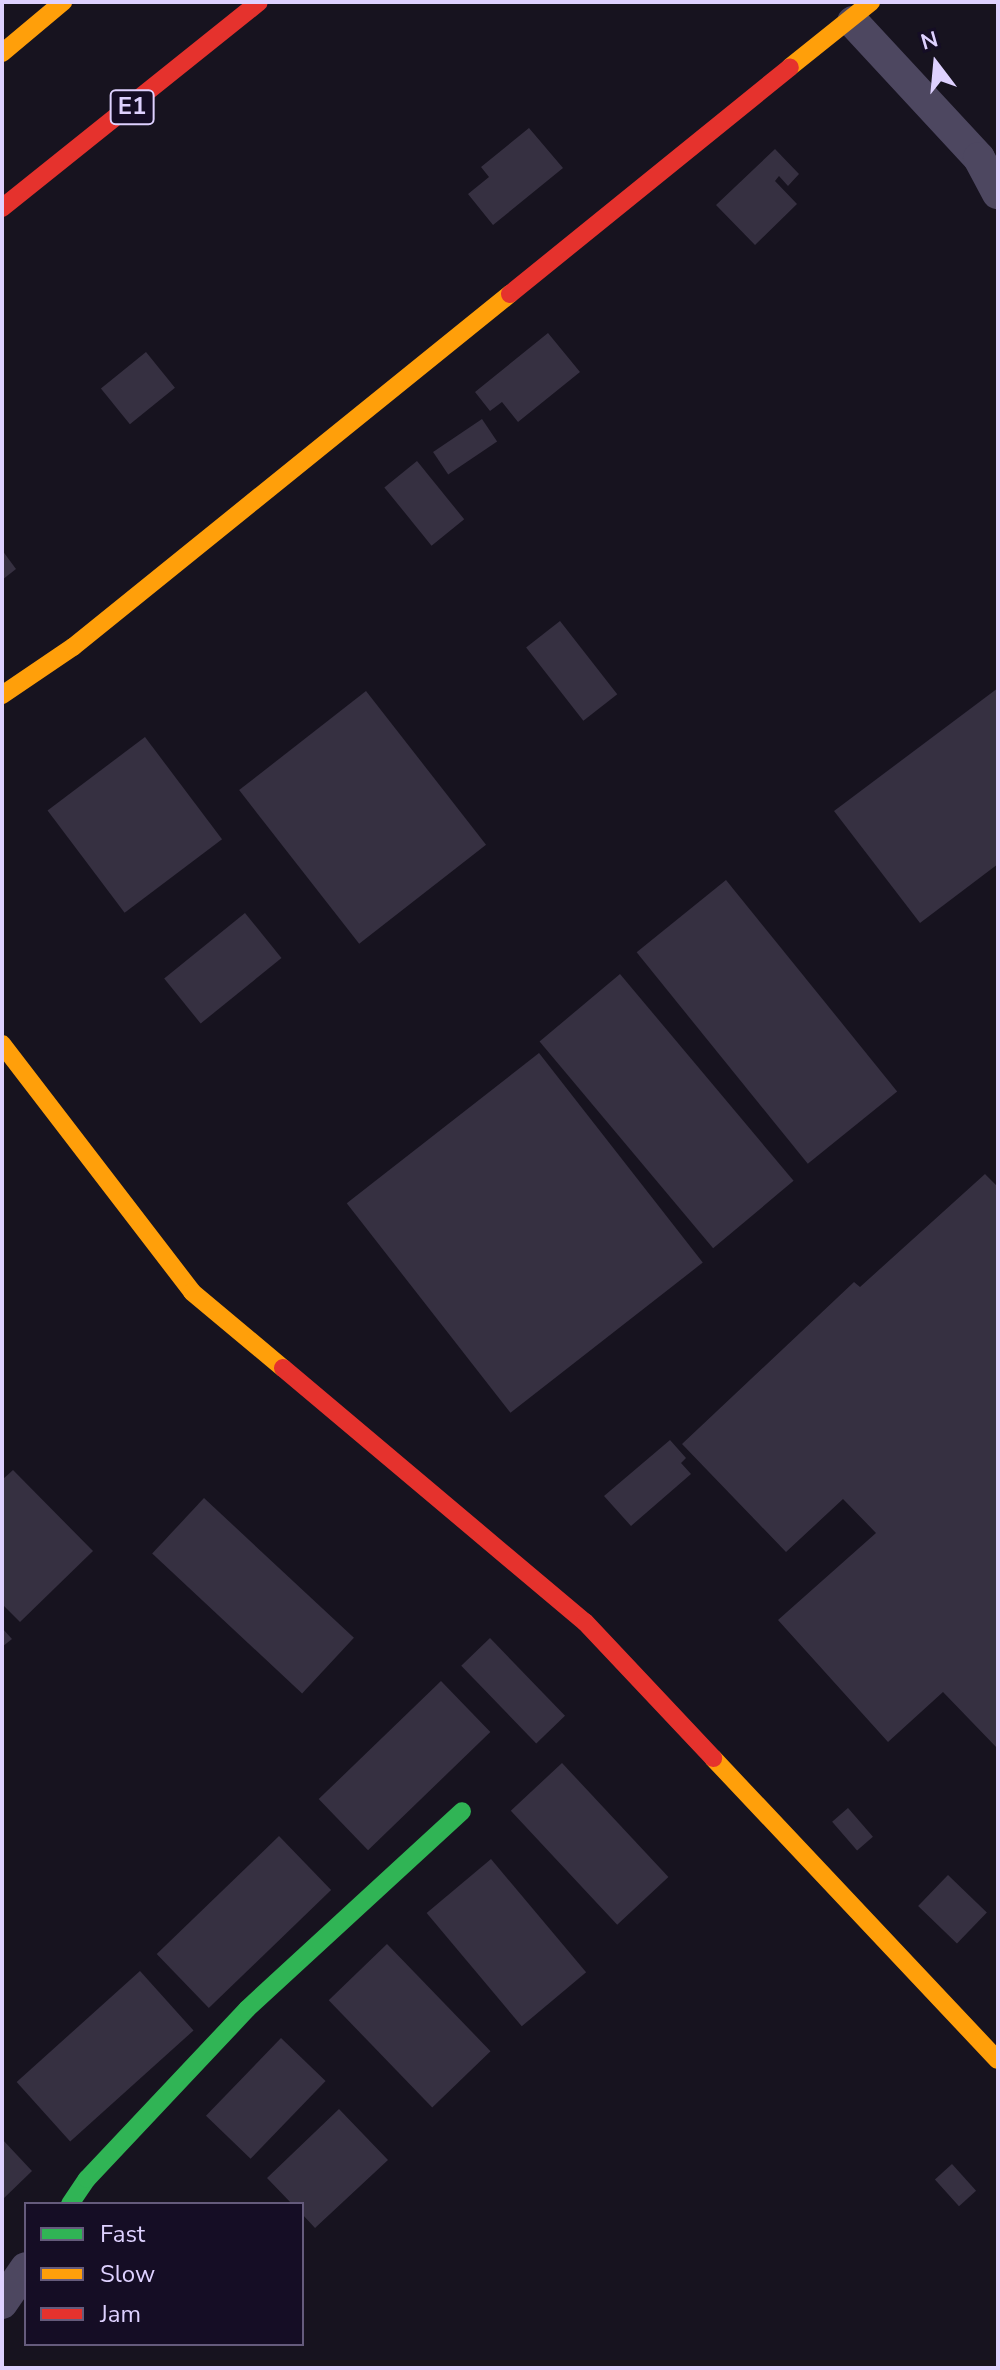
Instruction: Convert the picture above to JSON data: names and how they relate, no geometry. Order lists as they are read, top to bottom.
{
  "streets": {
    "main road": ["E1"]
  },
  "legend": ["Fast", "Slow", "Jam"],
  "north": "top"
}
